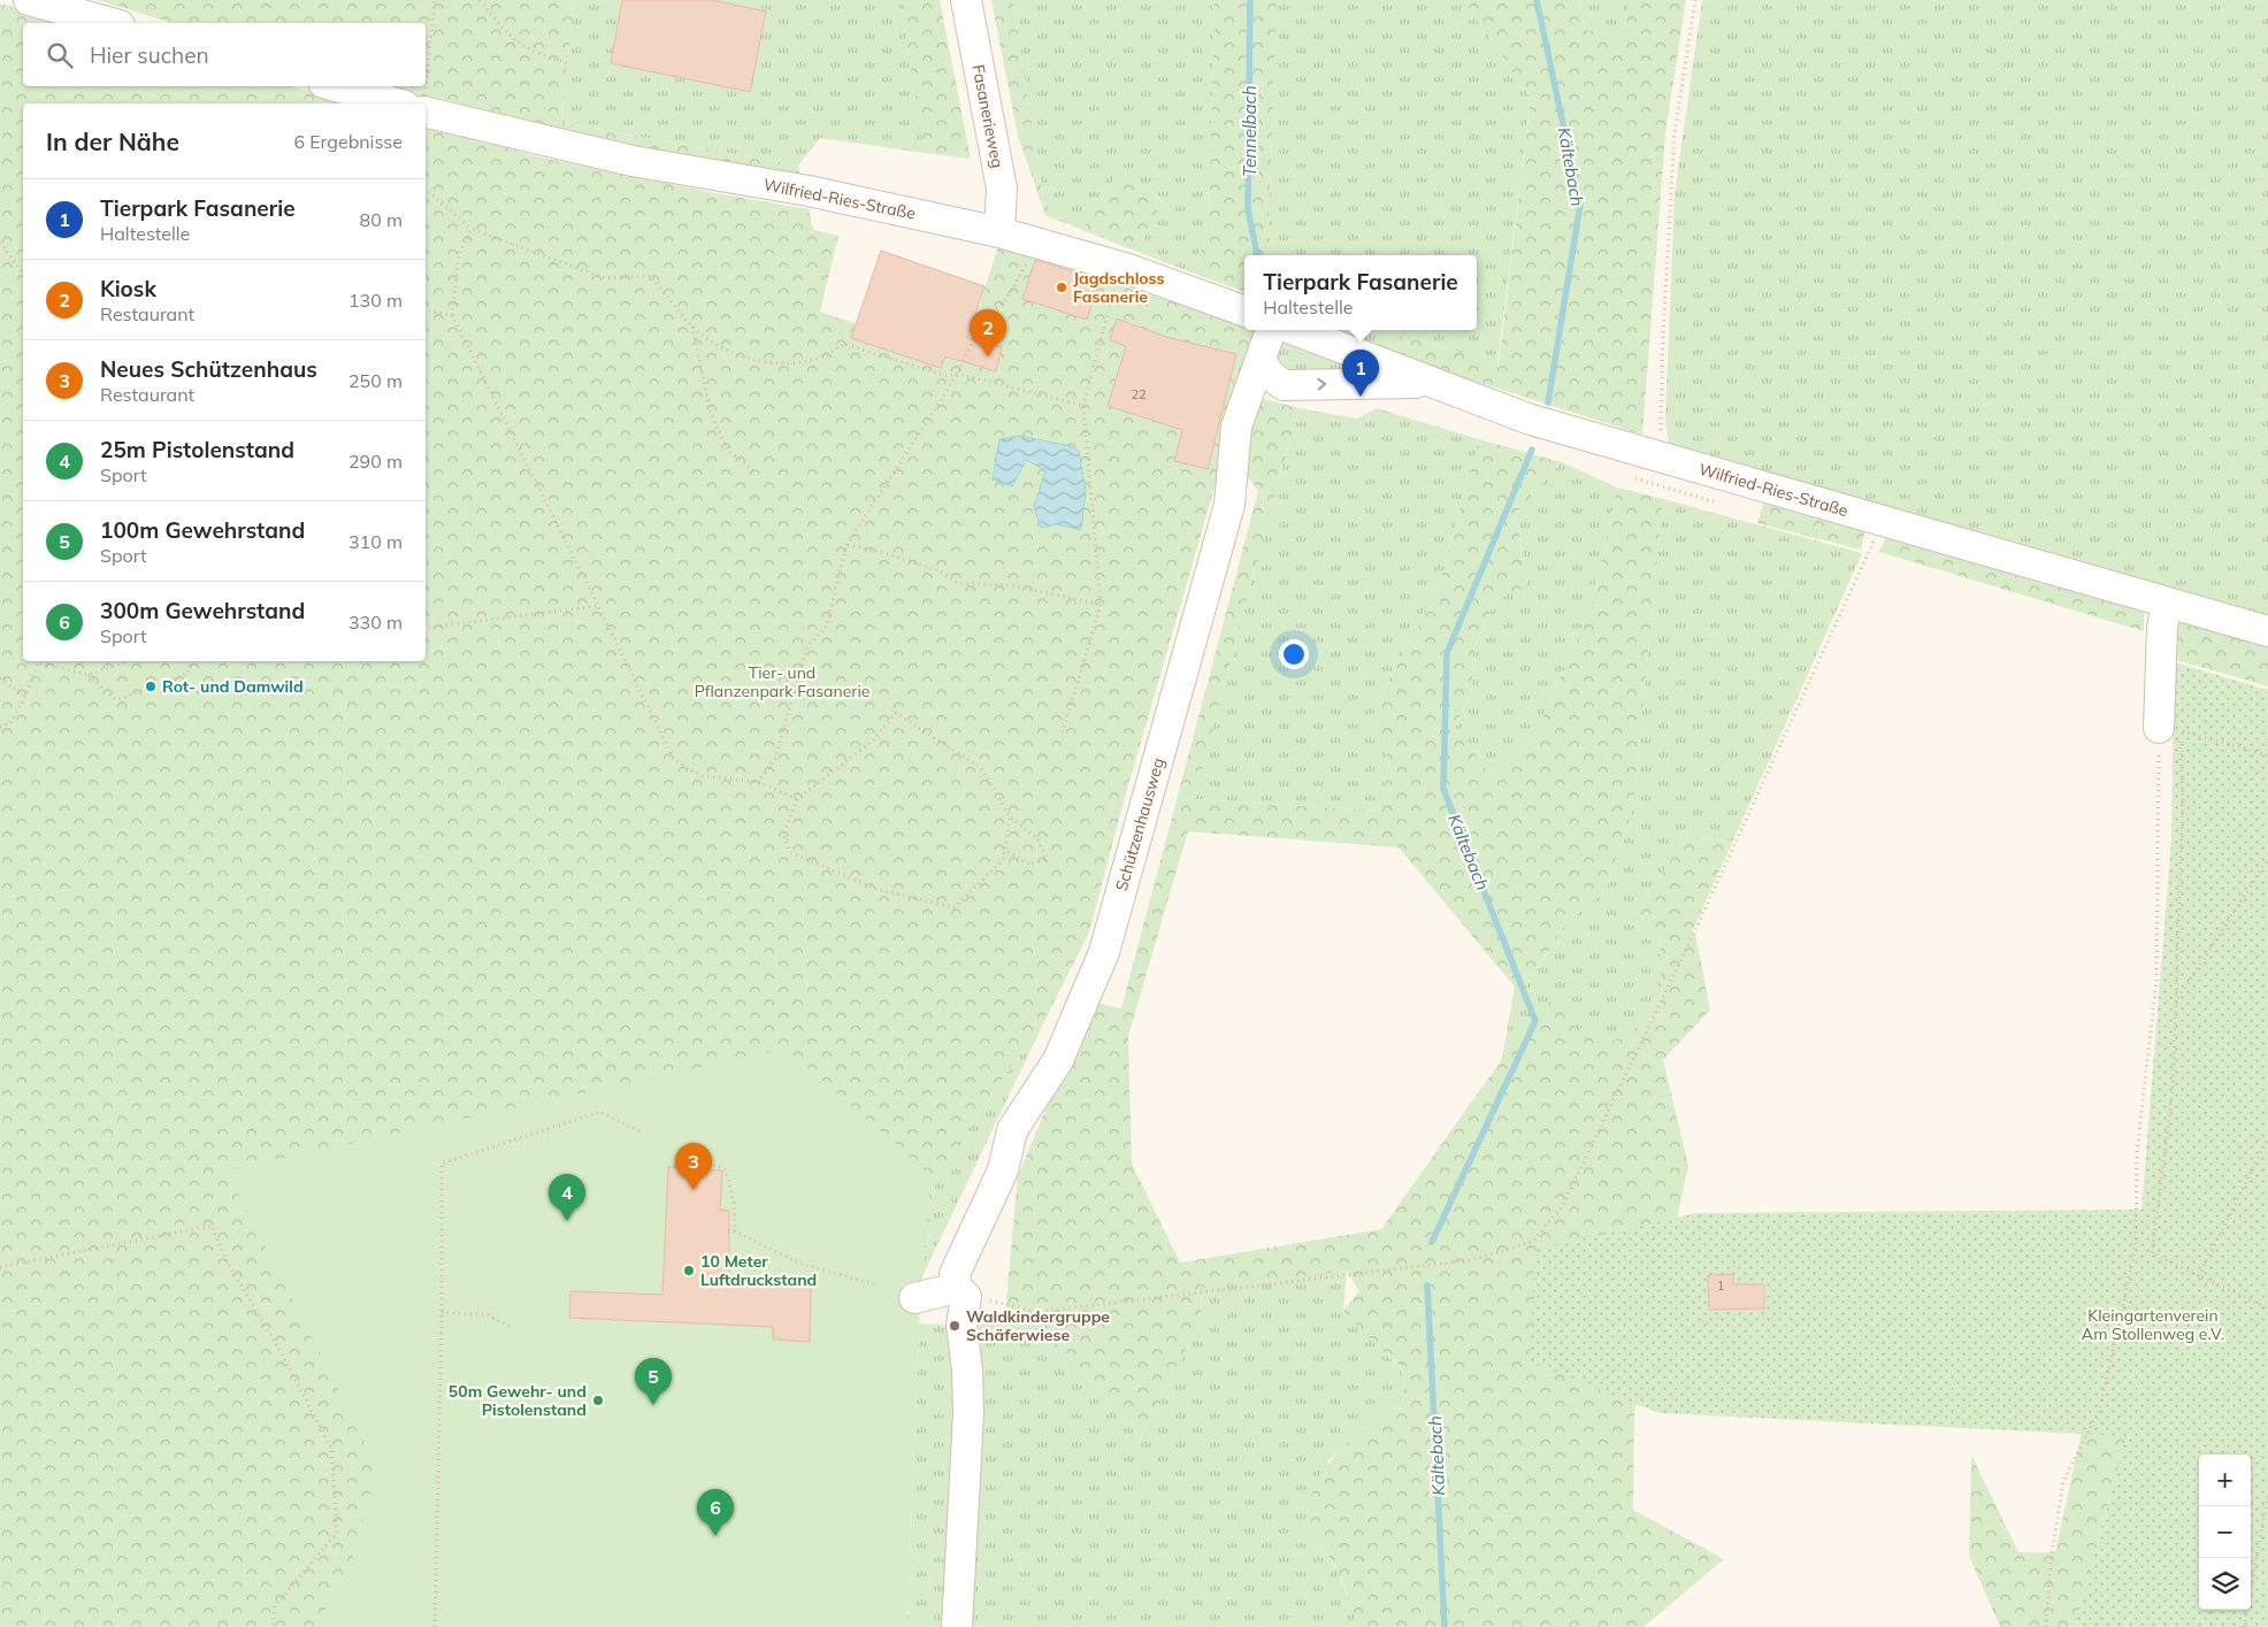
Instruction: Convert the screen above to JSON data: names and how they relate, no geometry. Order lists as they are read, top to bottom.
{
  "streets": {
    "street": ["Fasanerieweg", "Wilfried-Ries-Straße", "Schützenhausweg"]
  },
  "crossings": [
    ["Fasanerieweg", "Wilfried-Ries-Straße"]
  ],
  "water": ["Tennelbach", "Kältebach"],
  "parks": ["Tier- und Pflanzenpark Fasanerie", "Kleingartenverein Am Stollenweg e.V."],
  "places": [
    "Jagdschloss Fasanerie",
    "Rot- und Damwild",
    "10 Meter Luftdruckstand",
    "Waldkindergruppe Schäferwiese",
    "50m Gewehr- und Pistolenstand"
  ],
  "house_numbers": ["22", "1"],
  "page": {
    "search": "Hier suchen",
    "heading": ["In der Nähe", "6 Ergebnisse"],
    "list": [
      {
        "mark": "1",
        "name": "Tierpark Fasanerie",
        "note": "Haltestelle",
        "value": "80 m"
      },
      {
        "mark": "2",
        "name": "Kiosk",
        "note": "Restaurant",
        "value": "130 m"
      },
      {
        "mark": "3",
        "name": "Neues Schützenhaus",
        "note": "Restaurant",
        "value": "250 m"
      },
      {
        "mark": "4",
        "name": "25m Pistolenstand",
        "note": "Sport",
        "value": "290 m"
      },
      {
        "mark": "5",
        "name": "100m Gewehrstand",
        "note": "Sport",
        "value": "310 m"
      },
      {
        "mark": "6",
        "name": "300m Gewehrstand",
        "note": "Sport",
        "value": "330 m"
      }
    ],
    "popup": ["Tierpark Fasanerie", "Haltestelle"],
    "pins": [
      "2",
      "1",
      "3",
      "4",
      "5",
      "6"
    ],
    "map_buttons": ["+", "−"]
  }
}
